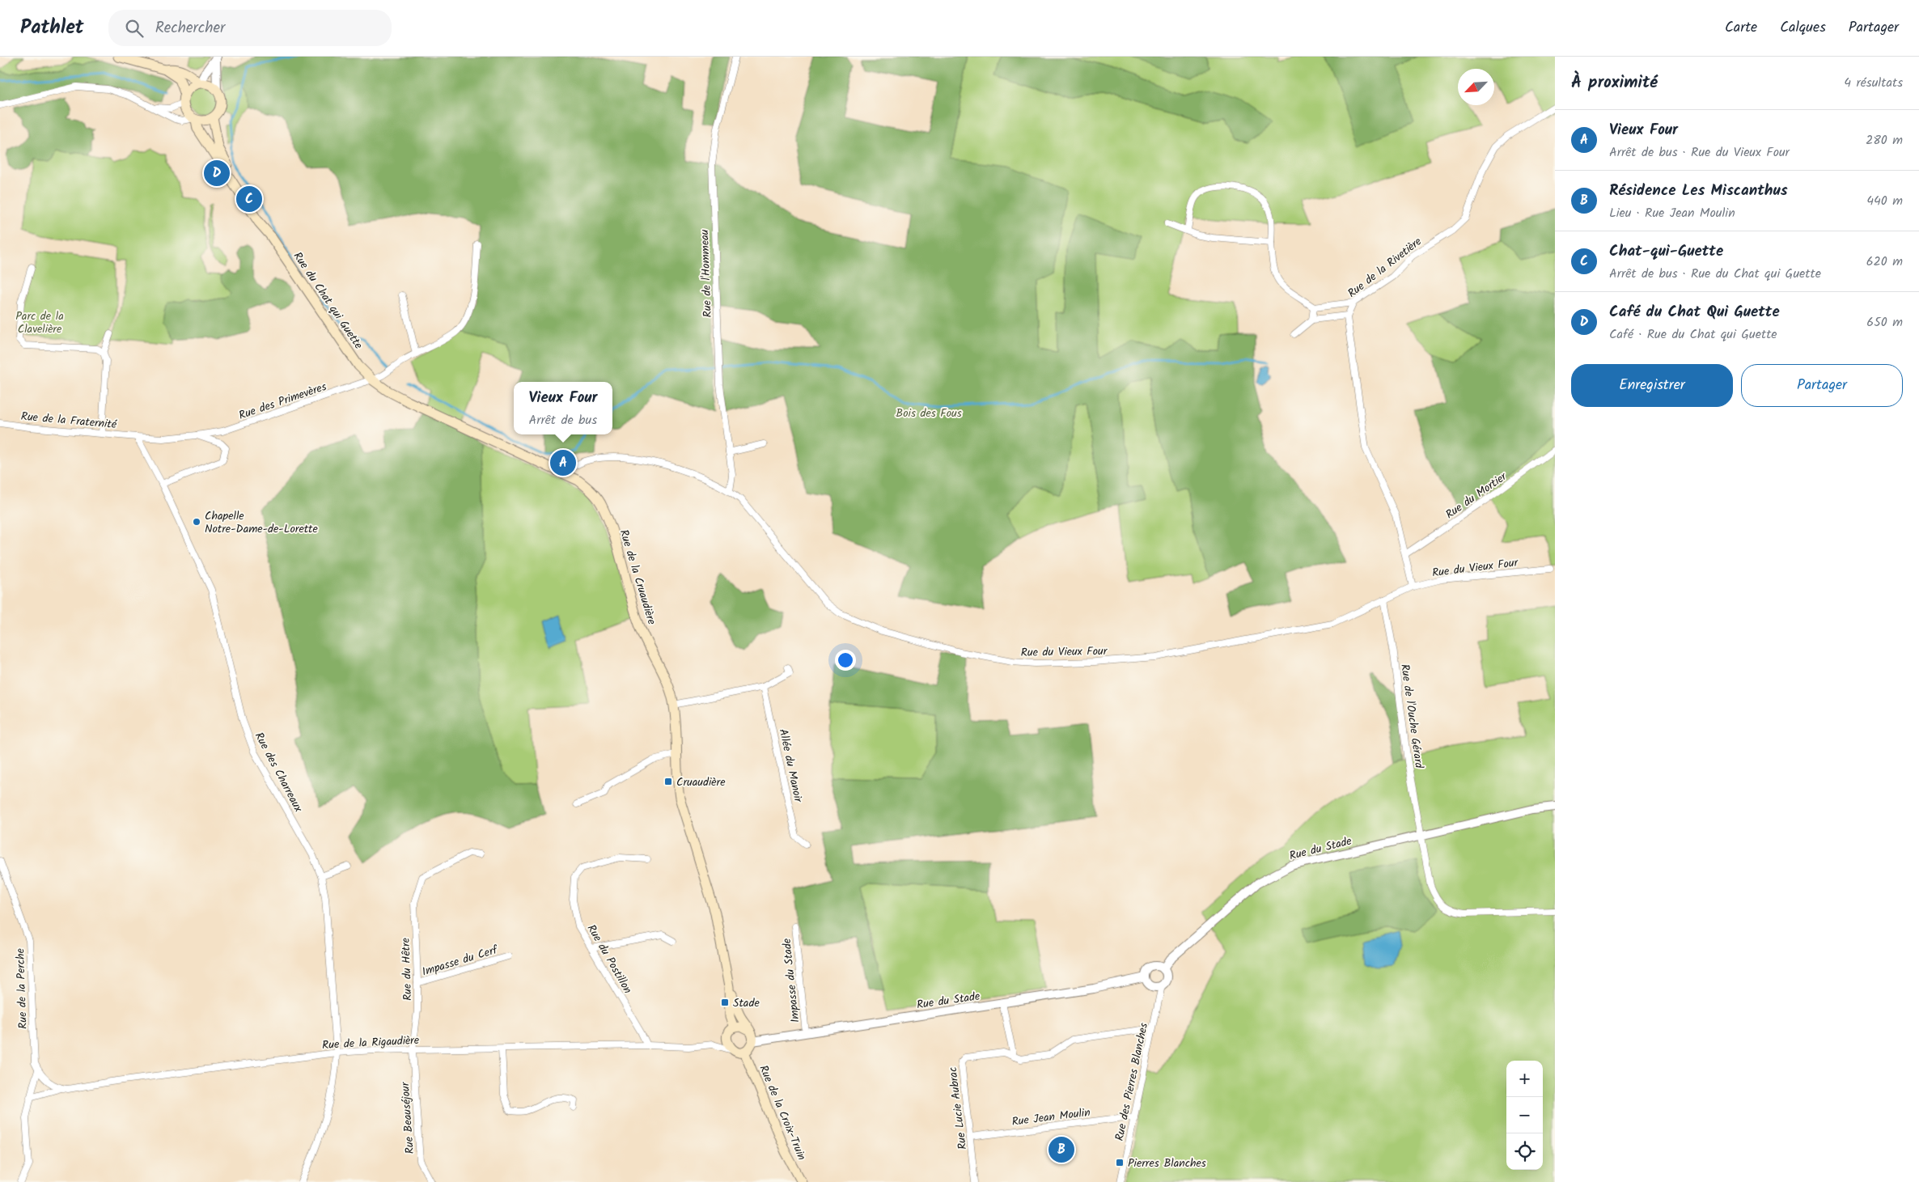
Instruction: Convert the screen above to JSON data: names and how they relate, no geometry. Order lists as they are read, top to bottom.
{
  "streets": {
    "main road": ["Rue du Chat qui Guette", "Rue de la Cruaudière", "Rue de la Croix-Truin"],
    "street": [
      "Rue de la Rivetière",
      "Rue de l'Hommeau",
      "Rue des Primevères",
      "Rue de la Fraternité",
      "Rue du Mortier",
      "Rue du Vieux Four",
      "Rue de l'Ouche Gérard",
      "Allée du Manoir",
      "Rue des Charreaux",
      "Rue du Stade",
      "Rue du Postillon",
      "Impasse du Cerf",
      "Rue du Hêtre",
      "Impasse du Stade",
      "Rue de la Perche",
      "Rue de la Rigaudière",
      "Rue des Pierres Blanches",
      "Rue Lucie Aubrac",
      "Rue Jean Moulin",
      "Rue Beauséjour"
    ]
  },
  "crossings": [
    ["Rue de la Rivetière", "Rue du Mortier"],
    ["Rue de la Rivetière", "Rue du Vieux Four"],
    ["Rue de l'Hommeau", "Rue du Vieux Four"],
    ["Rue du Chat qui Guette", "Rue des Primevères"],
    ["Rue du Chat qui Guette", "Rue de la Cruaudière"],
    ["Rue des Primevères", "Rue de la Fraternité"],
    ["Rue des Primevères", "Rue de la Cruaudière"],
    ["Rue des Primevères", "Rue des Charreaux"],
    ["Rue de la Fraternité", "Rue des Charreaux"],
    ["Rue du Vieux Four", "Rue de la Cruaudière"],
    ["Rue du Vieux Four", "Rue de l'Ouche Gérard"],
    ["Rue de la Cruaudière", "Rue du Stade"],
    ["Rue de la Cruaudière", "Rue de la Rigaudière"],
    ["Rue de la Cruaudière", "Rue de la Croix-Truin"],
    ["Rue de l'Ouche Gérard", "Rue du Stade"],
    ["Rue des Charreaux", "Rue de la Rigaudière"],
    ["Rue du Stade", "Impasse du Stade"],
    ["Rue du Stade", "Rue de la Rigaudière"],
    ["Rue du Stade", "Rue des Pierres Blanches"],
    ["Rue du Stade", "Rue de la Croix-Truin"],
    ["Rue du Postillon", "Rue de la Rigaudière"],
    ["Impasse du Cerf", "Rue du Hêtre"],
    ["Rue du Hêtre", "Rue de la Rigaudière"],
    ["Rue du Hêtre", "Rue Beauséjour"],
    ["Rue de la Rigaudière", "Rue de la Croix-Truin"],
    ["Rue de la Rigaudière", "Rue Beauséjour"],
    ["Rue des Pierres Blanches", "Rue Lucie Aubrac"],
    ["Rue des Pierres Blanches", "Rue Jean Moulin"],
    ["Rue Lucie Aubrac", "Rue Jean Moulin"]
  ],
  "parks": ["Parc de la Clavelière", "Bois des Fous"],
  "places": {
    "other": ["Chapelle Notre-Dame-de-Lorette"],
    "transit": ["Cruaudière", "Stade", "Pierres Blanches"]
  },
  "north": "bottom left",
  "page": {
    "header": "Pathlet",
    "search": "Rechercher",
    "nav": ["Carte", "Calques", "Partager"],
    "heading": ["À proximité", "4 résultats"],
    "list": [
      {
        "mark": "A",
        "name": "Vieux Four",
        "note": "Arrêt de bus · Rue du Vieux Four",
        "value": "280 m"
      },
      {
        "mark": "B",
        "name": "Résidence Les Miscanthus",
        "note": "Lieu · Rue Jean Moulin",
        "value": "440 m"
      },
      {
        "mark": "C",
        "name": "Chat-qui-Guette",
        "note": "Arrêt de bus · Rue du Chat qui Guette",
        "value": "620 m"
      },
      {
        "mark": "D",
        "name": "Café du Chat Qui Guette",
        "note": "Café · Rue du Chat qui Guette",
        "value": "650 m"
      }
    ],
    "pins": [
      "D",
      "C",
      "A",
      "B"
    ],
    "buttons": ["Enregistrer", "Partager"],
    "popup": ["Vieux Four", "Arrêt de bus"],
    "map_buttons": ["+", "−"]
  }
}
